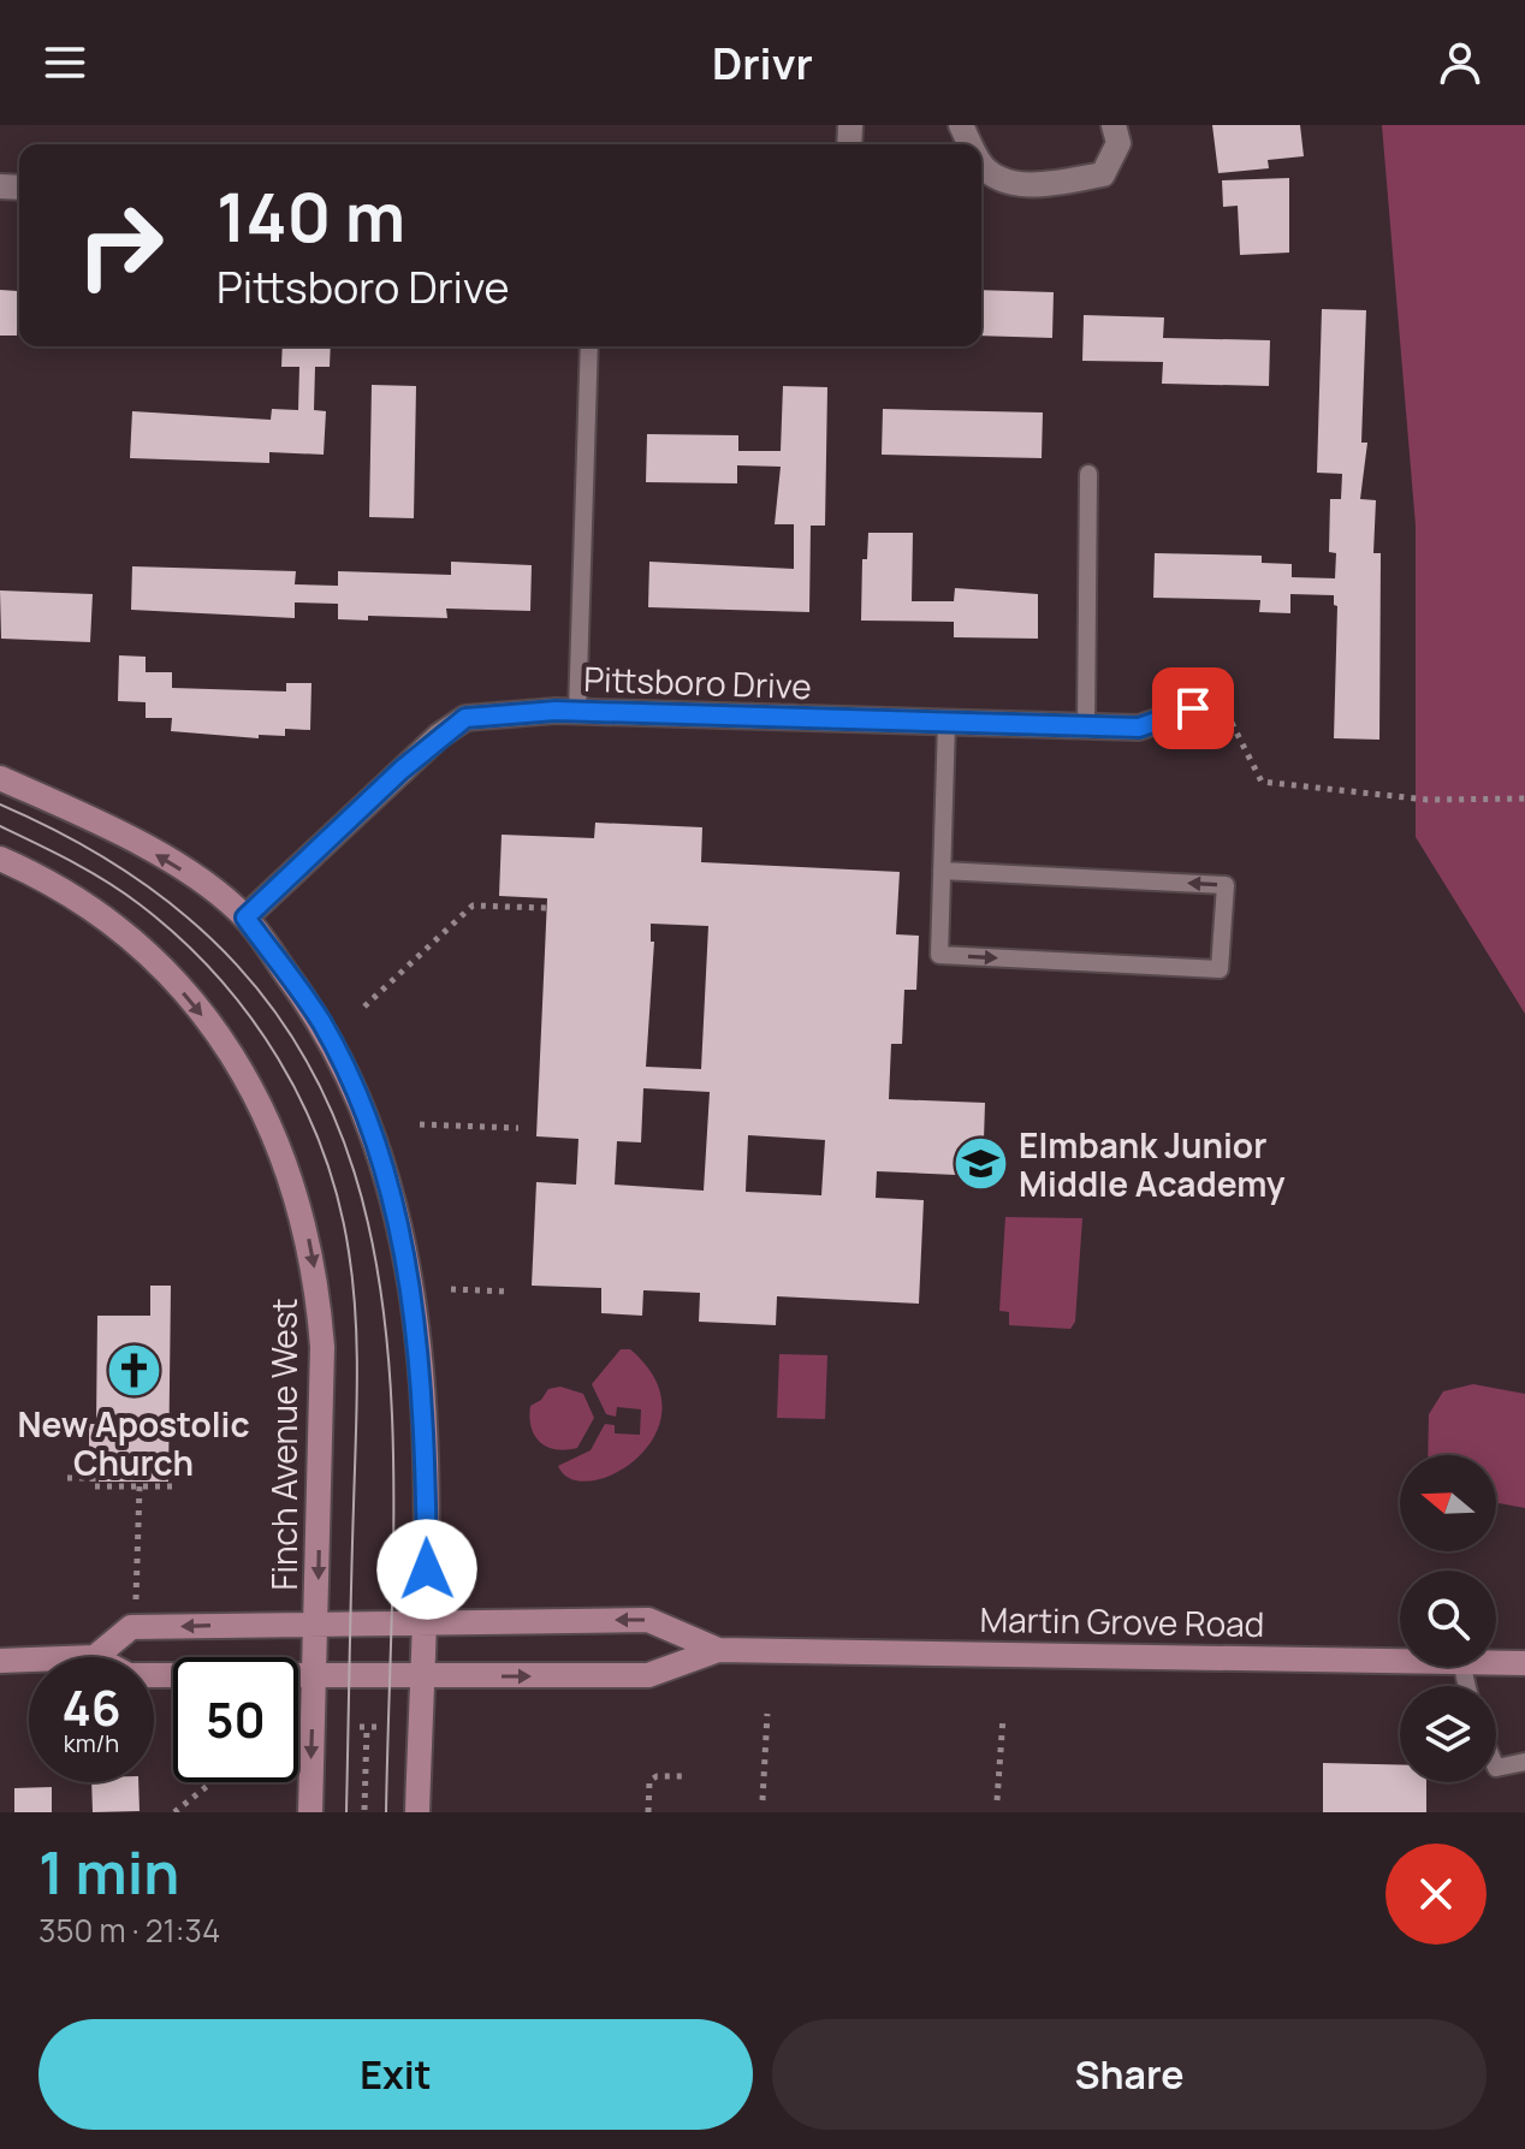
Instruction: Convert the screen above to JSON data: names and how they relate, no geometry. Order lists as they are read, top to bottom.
{
  "streets": {
    "main road": ["Finch Avenue West", "Martin Grove Road"],
    "street": ["Pittsboro Drive"]
  },
  "crossings": [
    ["Finch Avenue West", "Martin Grove Road"]
  ],
  "places": {
    "school or university": ["Elmbank Junior Middle Academy"],
    "church": ["New Apostolic Church"]
  },
  "north": "left",
  "page": {
    "header": "Drivr",
    "turn": ["140 m", "Pittsboro Drive"],
    "speed": "46 km/h",
    "limit": "50",
    "heading": ["1 min", "350 m · 21:34"],
    "buttons": ["Exit", "Share"]
  }
}
